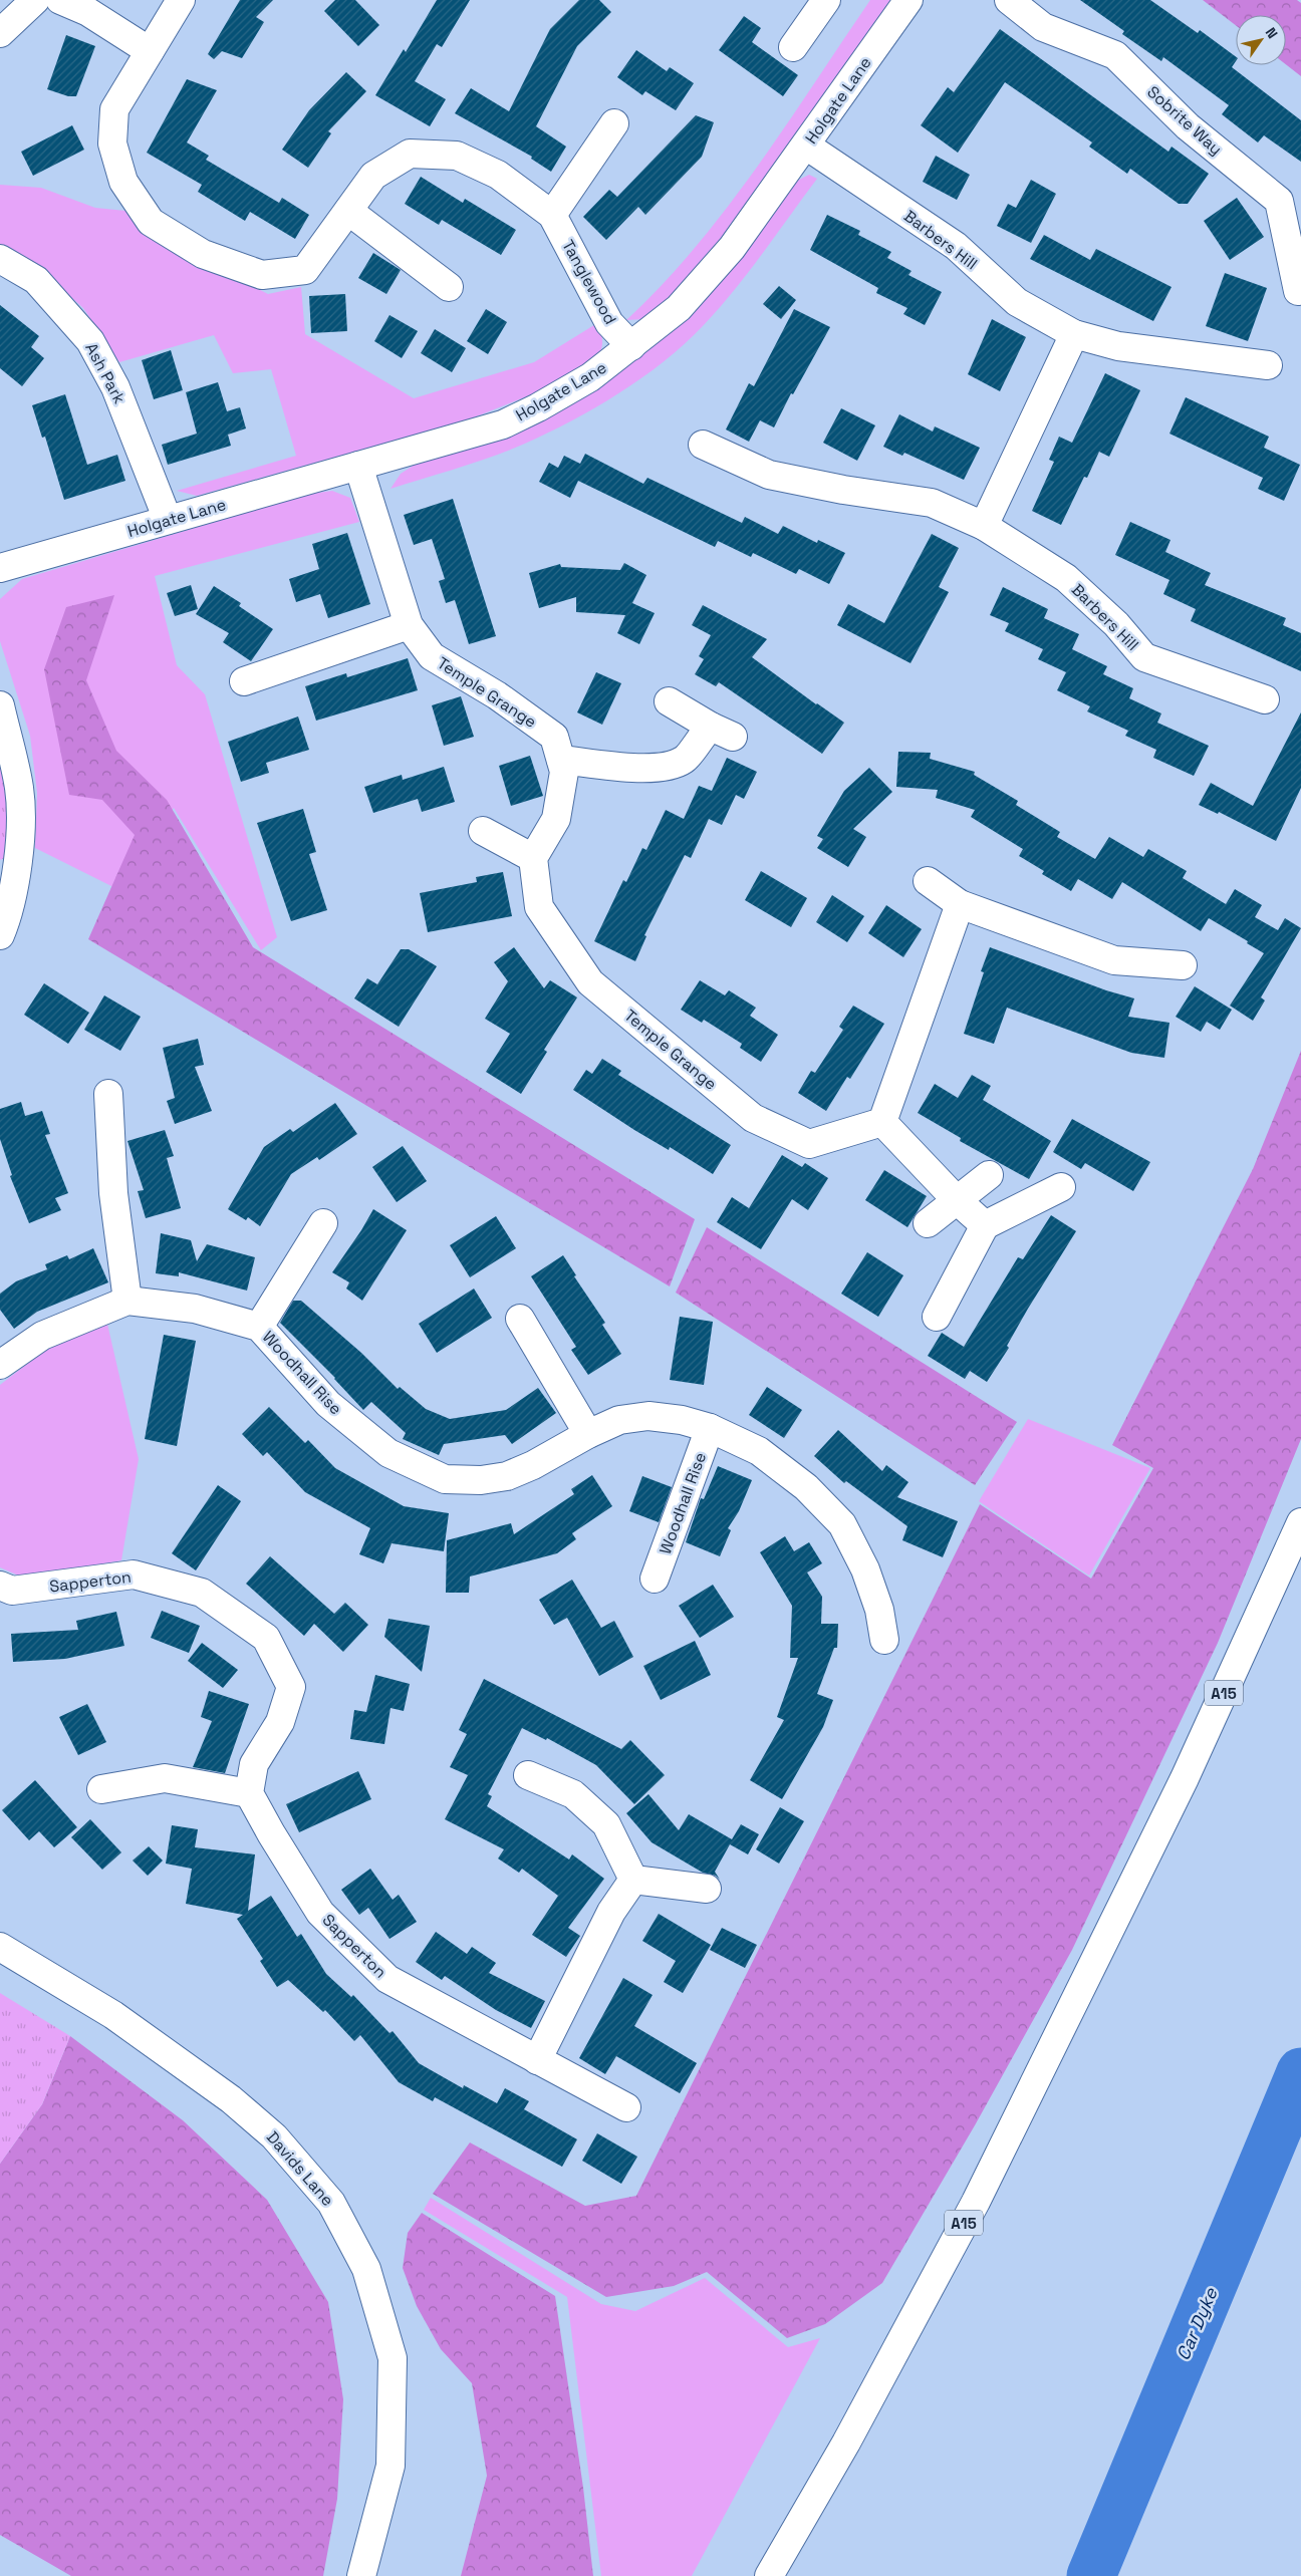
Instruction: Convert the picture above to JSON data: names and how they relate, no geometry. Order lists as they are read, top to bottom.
{
  "streets": {
    "main road": [
      "Holgate Lane",
      "Sobrite Way",
      "Barbers Hill",
      "Tanglewood",
      "Ash Park",
      "Temple Grange",
      "Woodhall Rise",
      "Sapperton",
      "A15",
      "Davids Lane"
    ]
  },
  "crossings": [
    ["Holgate Lane", "Barbers Hill"],
    ["Holgate Lane", "Tanglewood"],
    ["Holgate Lane", "Ash Park"],
    ["Holgate Lane", "Temple Grange"]
  ],
  "water": ["Car Dyke"],
  "north": "top right"
}
